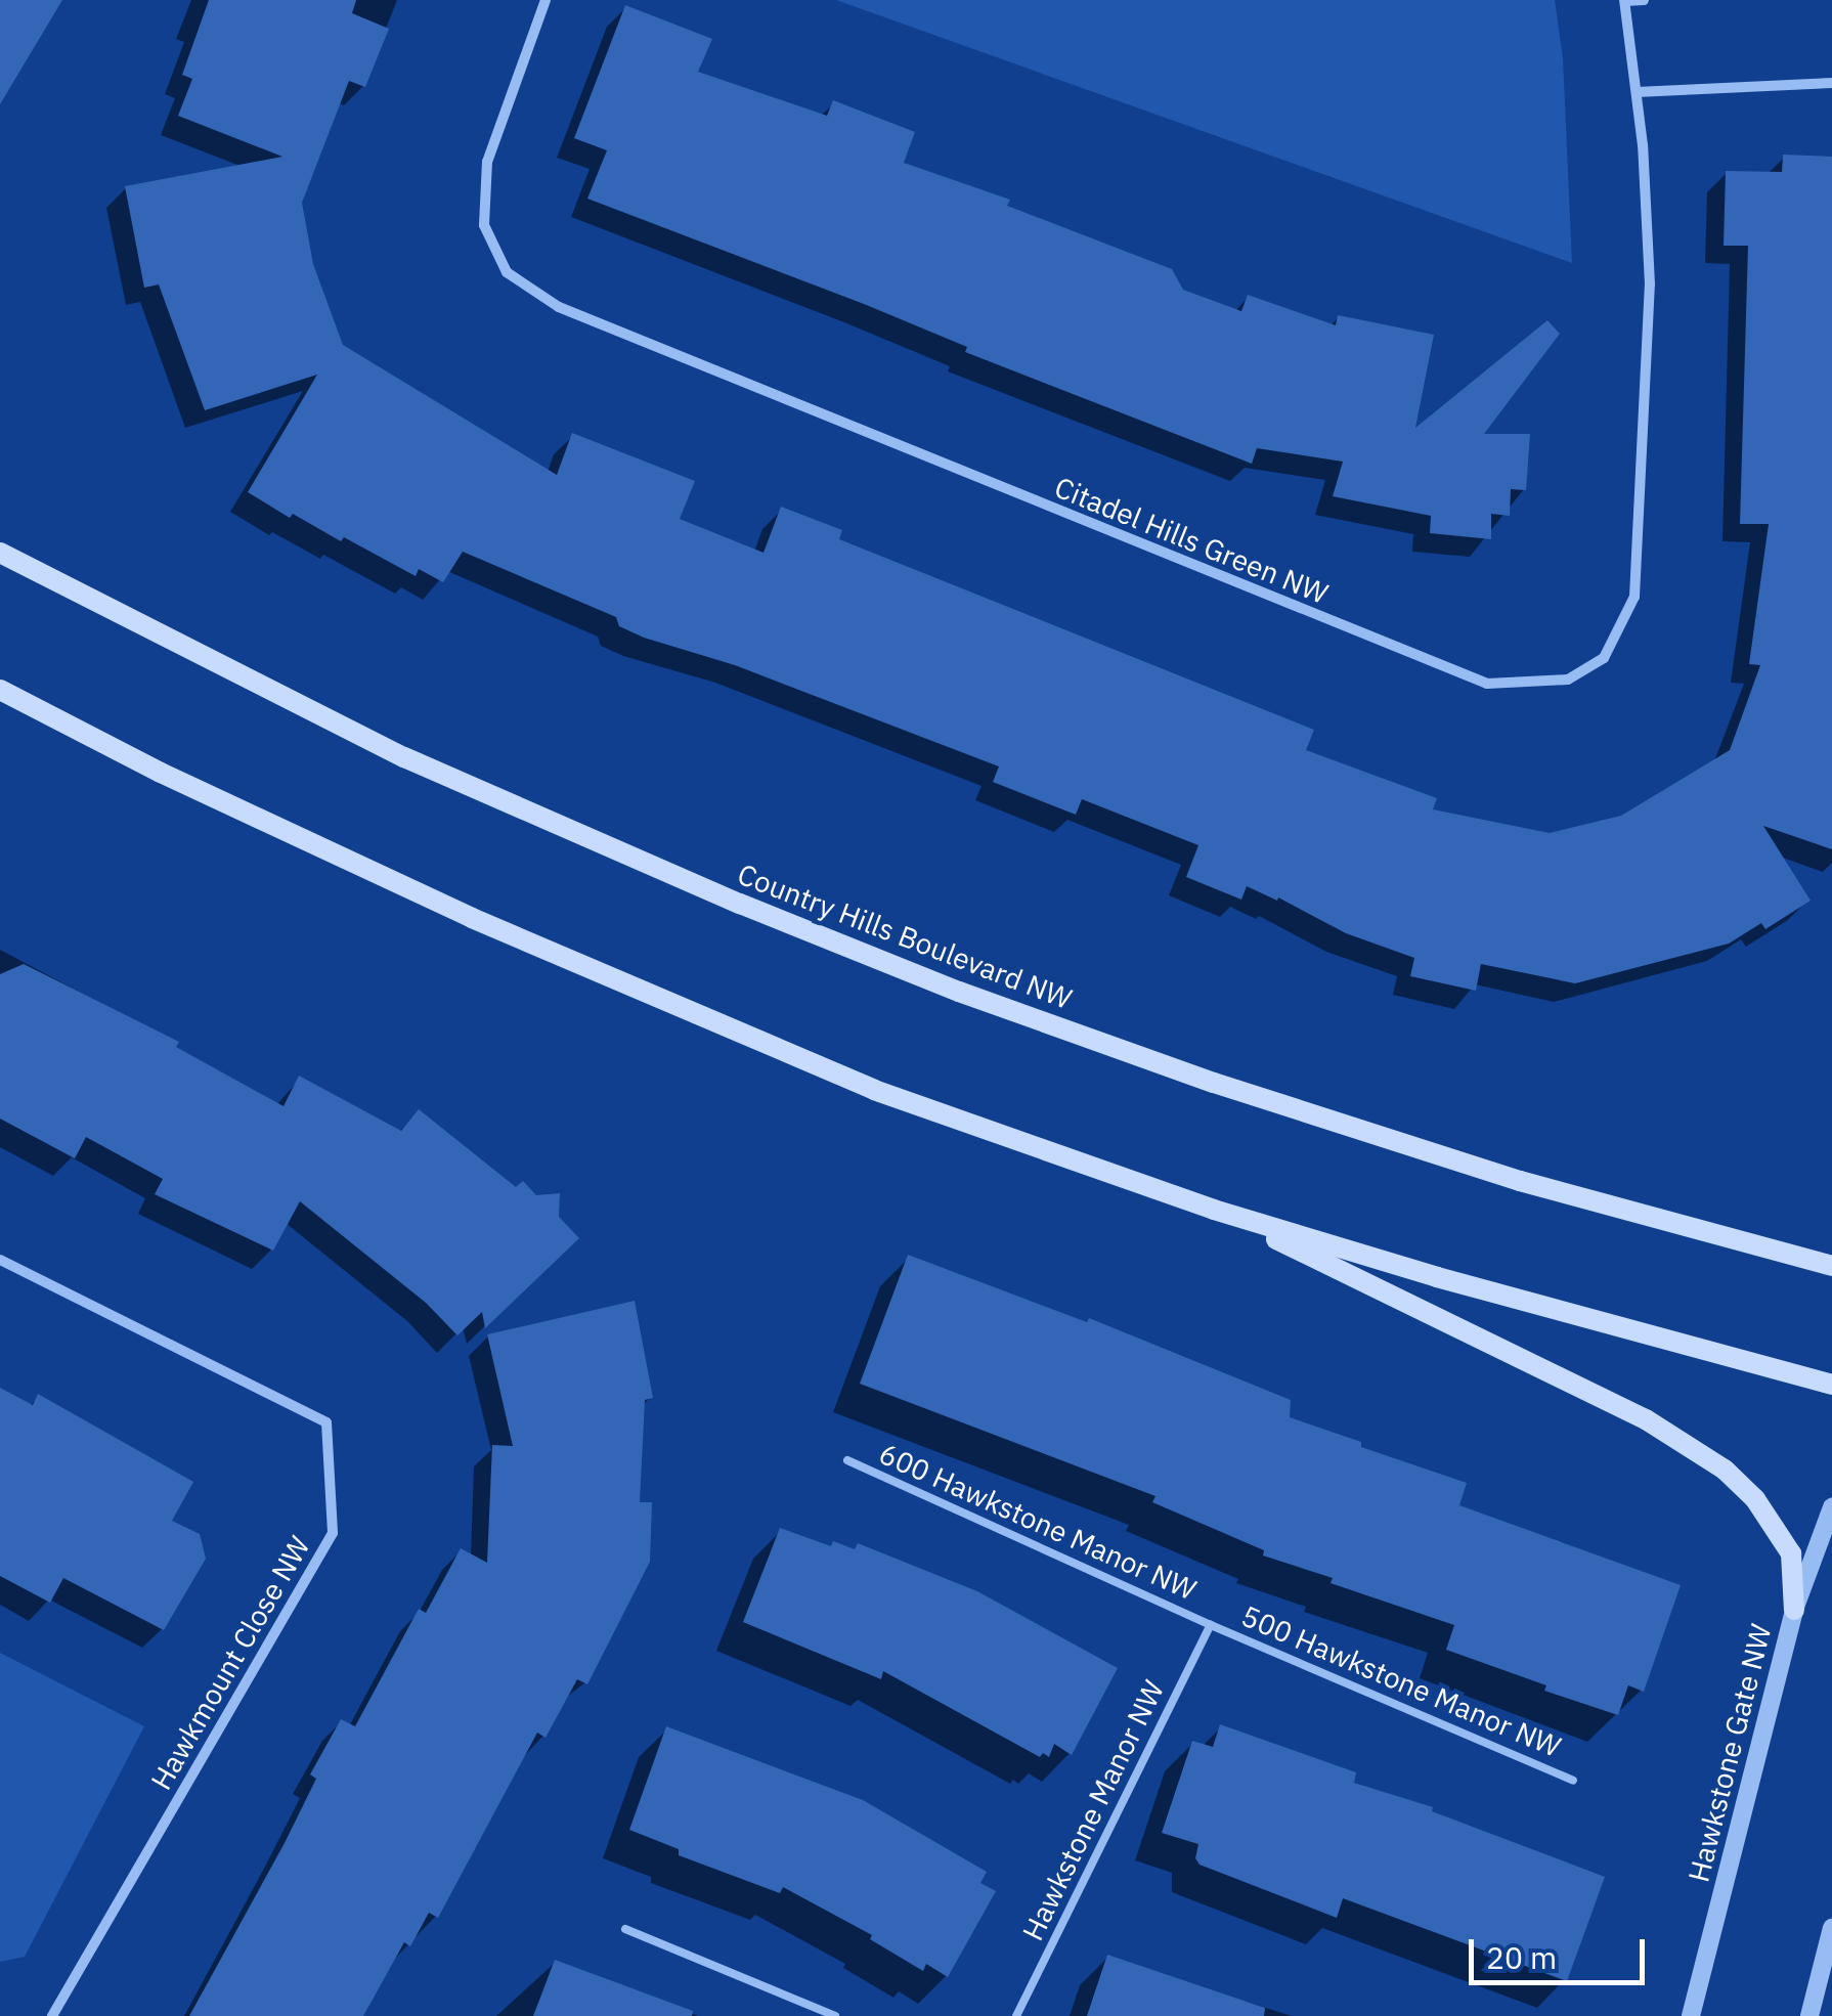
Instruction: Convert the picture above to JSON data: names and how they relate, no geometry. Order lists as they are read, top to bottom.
{
  "streets": {
    "main road": ["Country Hills Boulevard NW"],
    "street": ["Citadel Hills Green NW", "Hawkmount Close NW", "Hawkstone Gate NW"],
    "lane": ["600 Hawkstone Manor NW", "500 Hawkstone Manor NW", "Hawkstone Manor NW"]
  },
  "crossings": [
    ["600 Hawkstone Manor NW", "500 Hawkstone Manor NW"],
    ["600 Hawkstone Manor NW", "Hawkstone Manor NW"],
    ["500 Hawkstone Manor NW", "Hawkstone Manor NW"]
  ],
  "scale_bar": "20 m"
}
